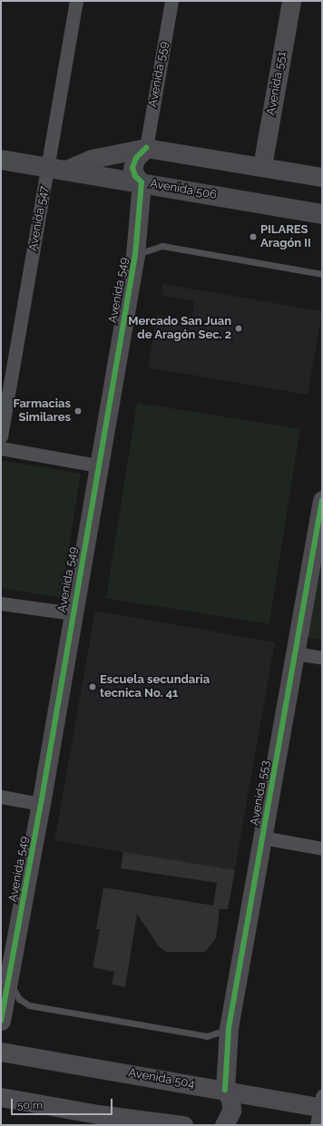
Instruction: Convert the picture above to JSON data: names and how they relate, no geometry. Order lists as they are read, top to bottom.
{
  "streets": {
    "main road": ["Avenida 506"],
    "street": [
      "Avenida 559",
      "Avenida 551",
      "Avenida 547",
      "Avenida 549",
      "Avenida 553",
      "Avenida 504"
    ]
  },
  "crossings": [
    ["Avenida 506", "Avenida 547"],
    ["Avenida 506", "Avenida 549"],
    ["Avenida 553", "Avenida 504"]
  ],
  "places": [
    "PILARES Aragón II",
    "Mercado San Juan de Aragón Sec. 2",
    "Farmacias Similares",
    "Escuela secundaria tecnica No. 41"
  ],
  "scale_bar": "50 m"
}
